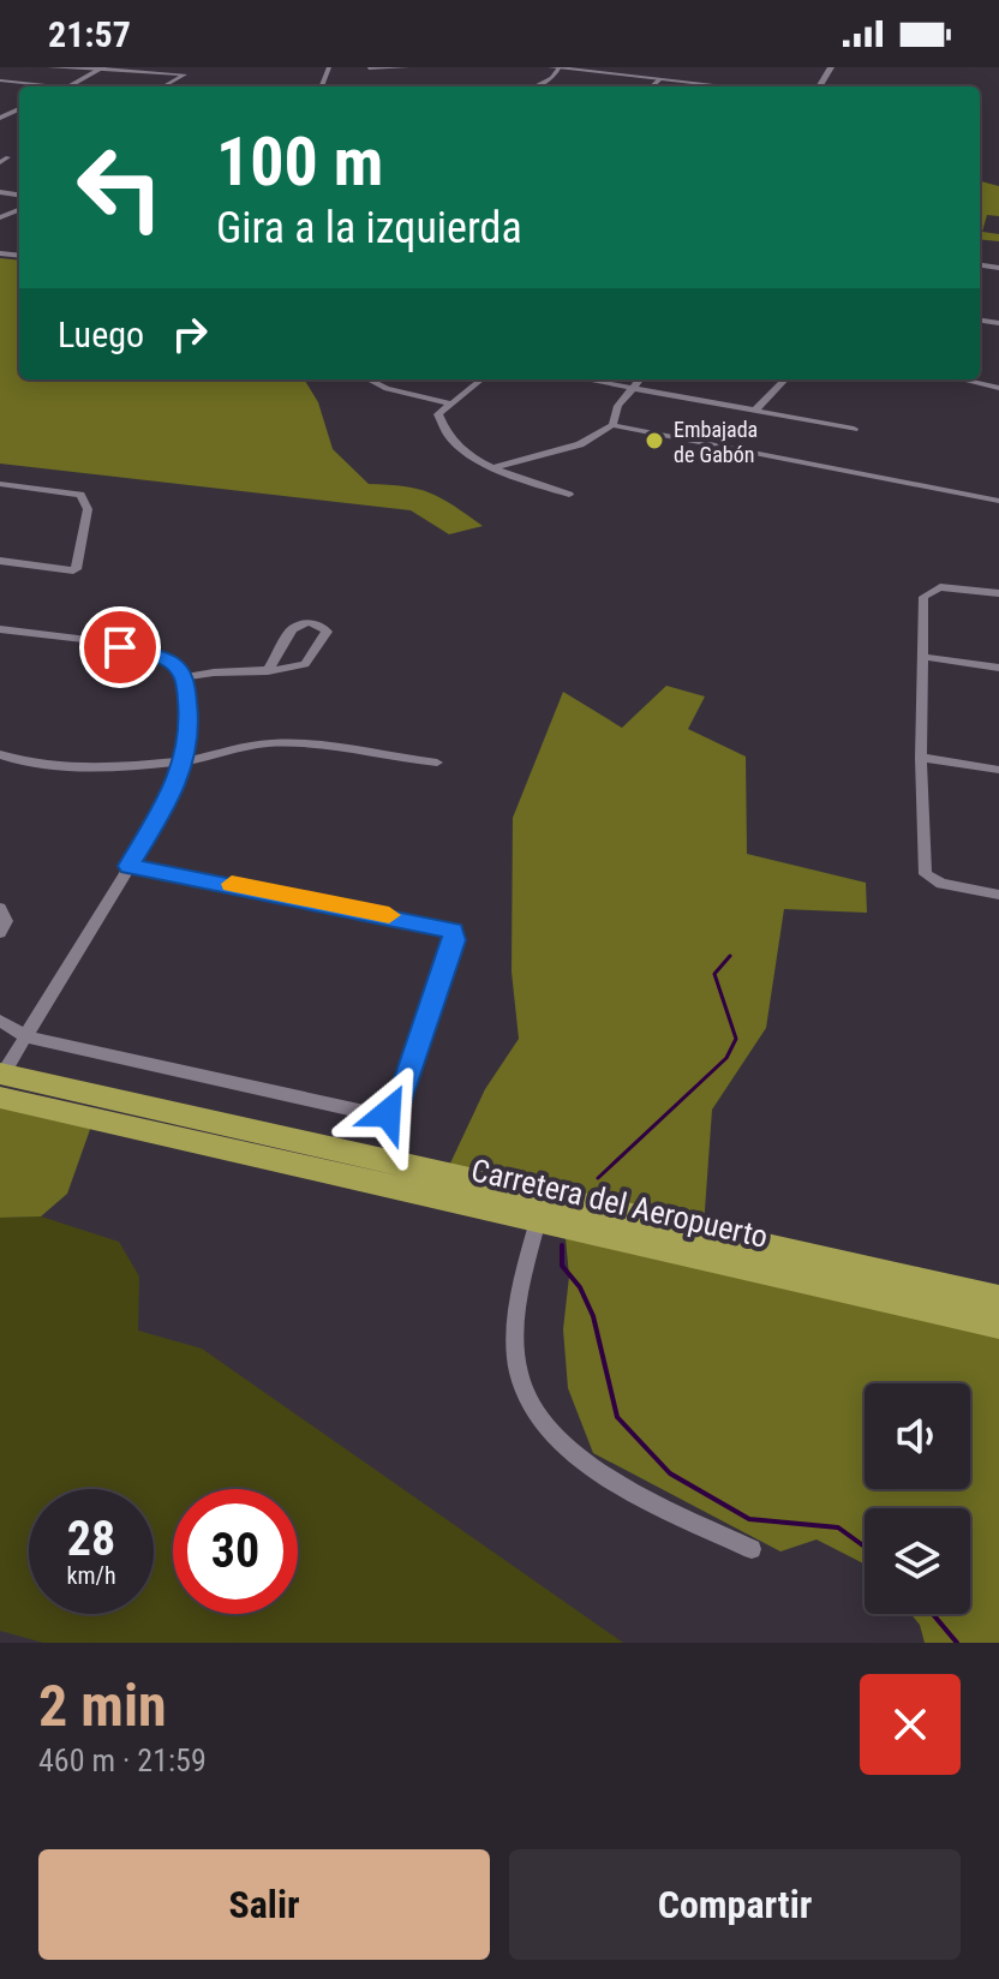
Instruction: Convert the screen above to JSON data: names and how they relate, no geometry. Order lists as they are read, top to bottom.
{
  "streets": {
    "main road": ["Carretera del Aeropuerto"]
  },
  "places": ["Embajada de Gabón"],
  "page": {
    "status": "21:57",
    "turn": ["100 m", "Gira a la izquierda"],
    "then": "Luego",
    "speed": "28 km/h",
    "limit": "30",
    "heading": ["2 min", "460 m · 21:59"],
    "buttons": ["Salir", "Compartir"]
  }
}
